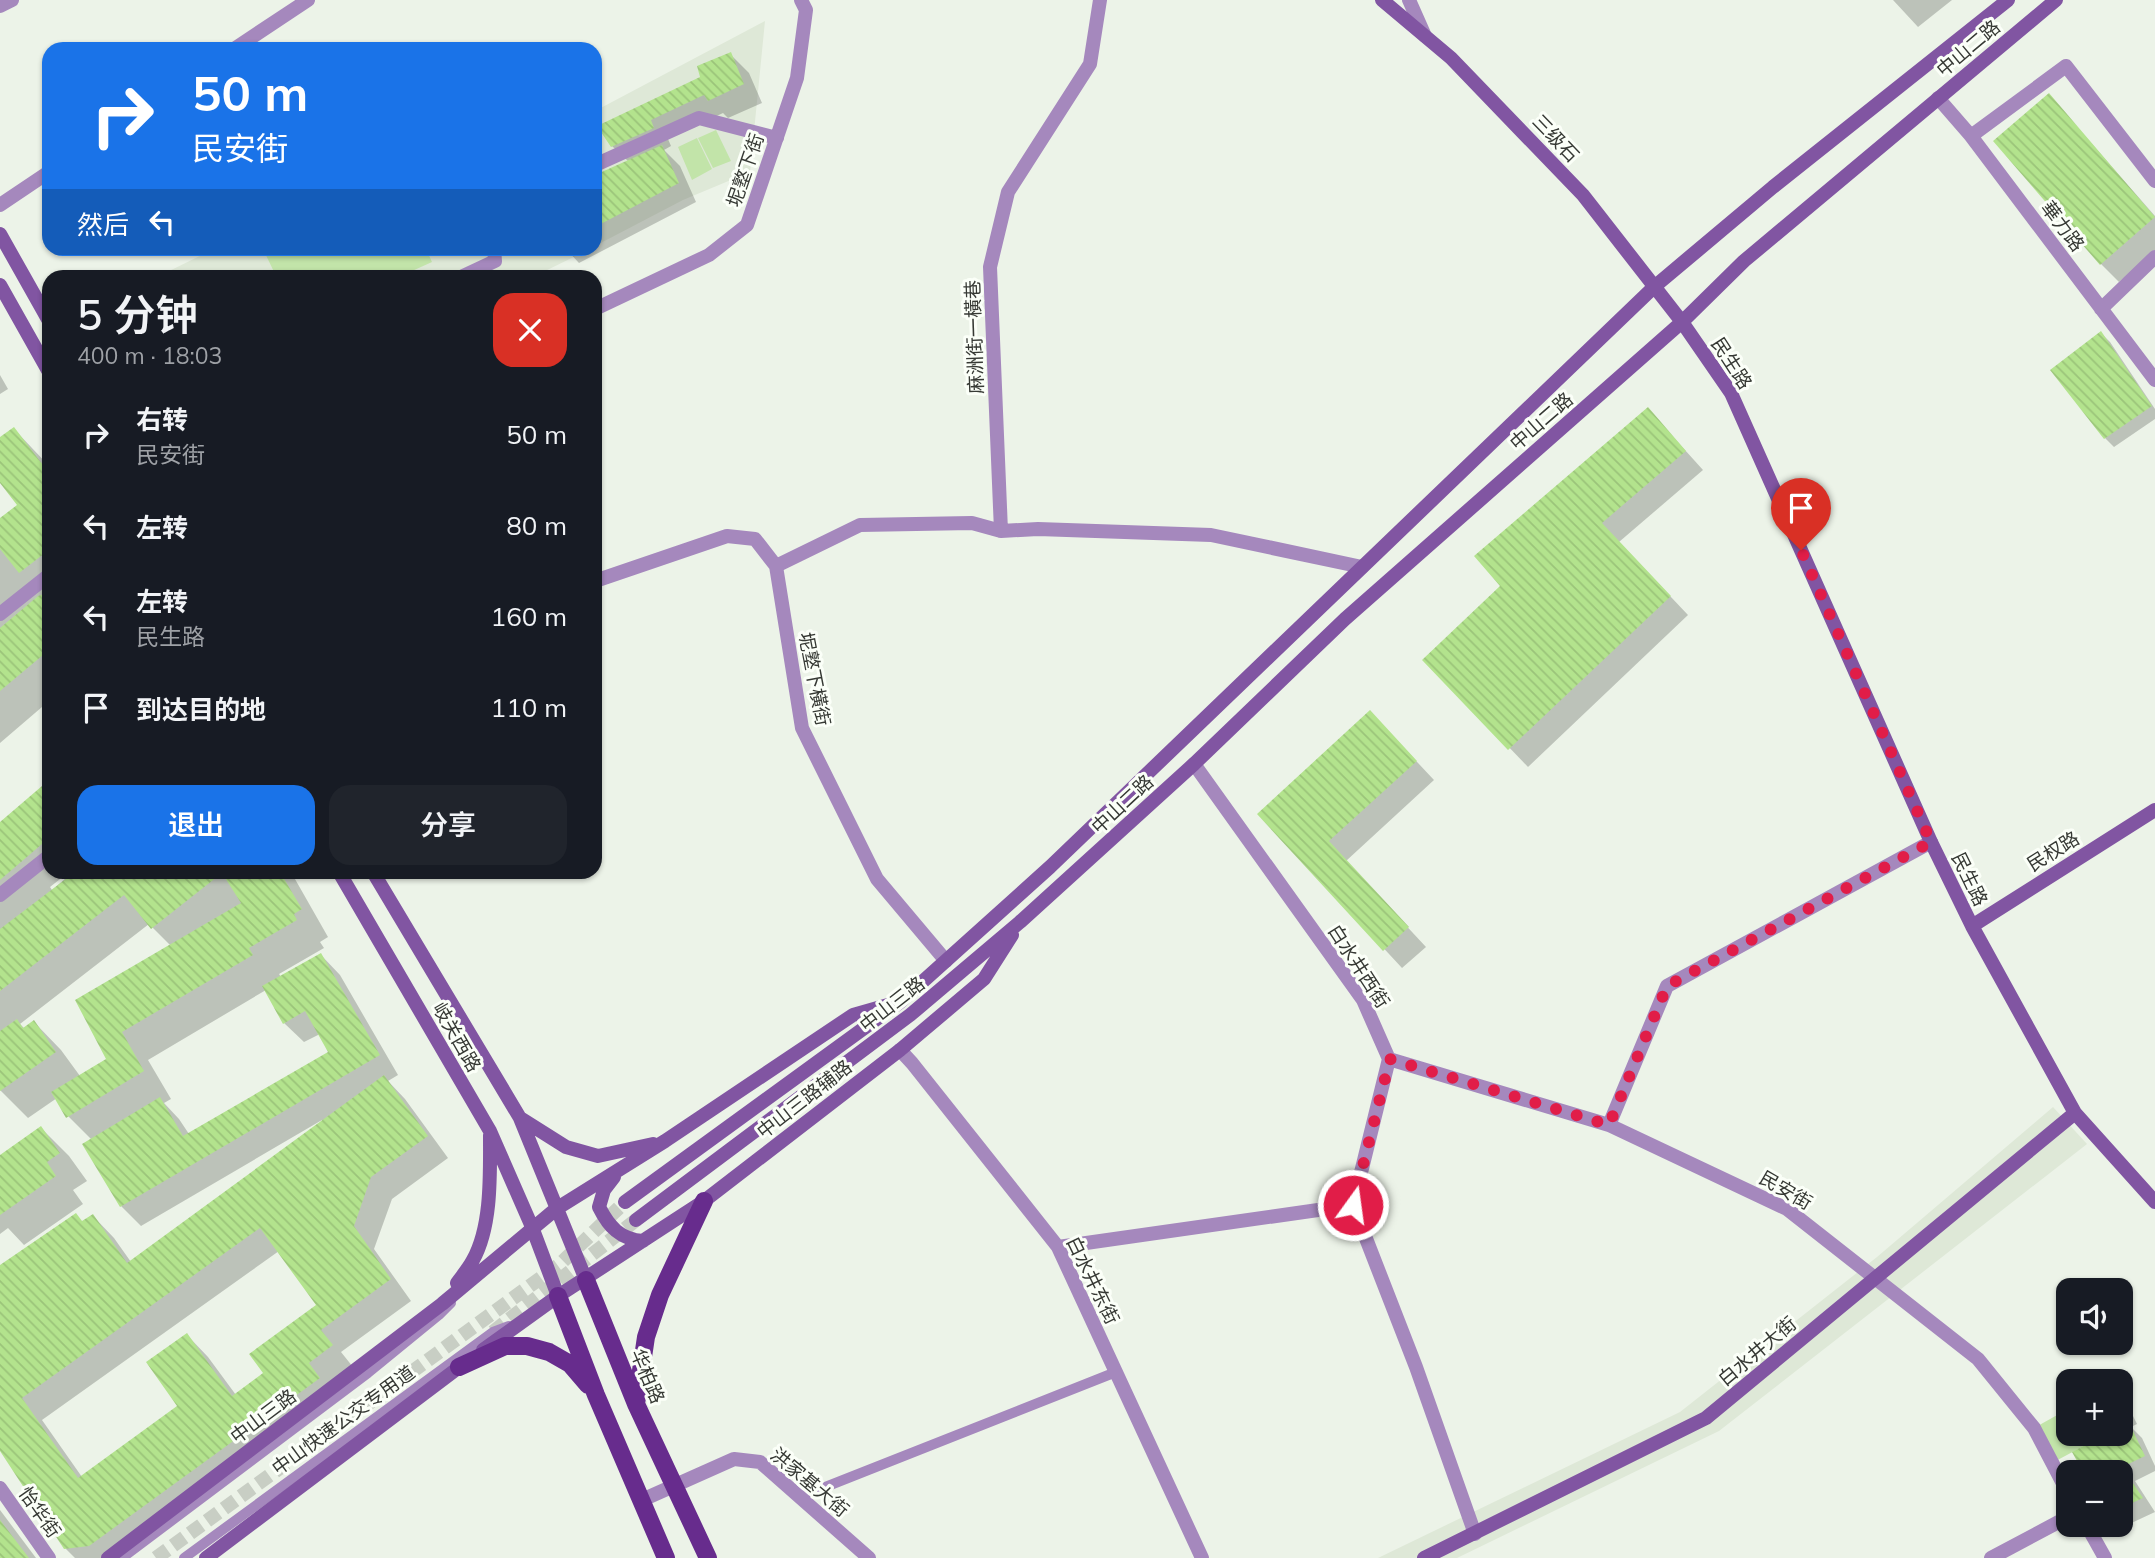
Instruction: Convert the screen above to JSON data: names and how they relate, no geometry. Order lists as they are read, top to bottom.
{
  "streets": {
    "main road": [
      "中山二路",
      "三级石",
      "民生路",
      "民权路",
      "中山三路",
      "岐关西路",
      "中山三路辅路",
      "白水井大街",
      "华柏路"
    ],
    "street": [
      "坭墪下街",
      "華力路",
      "麻洲街一橫巷",
      "坭墪下橫街",
      "白水井西街",
      "民安街",
      "白水井东街",
      "洪家基大街",
      "怡华街"
    ],
    "lane": ["中山快速公交专用道"]
  },
  "crossings": [
    ["中山二路", "三级石"],
    ["中山二路", "華力路"],
    ["中山二路", "民生路"],
    ["中山二路", "白水井西街"],
    ["中山二路", "中山三路"],
    ["三级石", "民生路"],
    ["民生路", "民权路"],
    ["民生路", "白水井大街"],
    ["坭墪下橫街", "中山三路"],
    ["白水井西街", "民安街"],
    ["中山三路", "中山三路辅路"],
    ["岐关西路", "中山三路辅路"],
    ["岐关西路", "华柏路"],
    ["中山三路辅路", "白水井东街"],
    ["中山三路辅路", "华柏路"],
    ["中山三路辅路", "中山快速公交专用道"],
    ["民安街", "白水井大街"],
    ["华柏路", "洪家基大街"]
  ],
  "page": {
    "turn": ["50 m", "民安街"],
    "then": "然后",
    "heading": ["5 分钟", "400 m · 18:03"],
    "list": [
      {
        "name": "右转",
        "note": "民安街",
        "value": "50 m"
      },
      {
        "name": "左转",
        "value": "80 m"
      },
      {
        "name": "左转",
        "note": "民生路",
        "value": "160 m"
      },
      {
        "name": "到达目的地",
        "value": "110 m"
      }
    ],
    "buttons": ["退出", "分享"],
    "map_buttons": ["+", "−"]
  }
}
